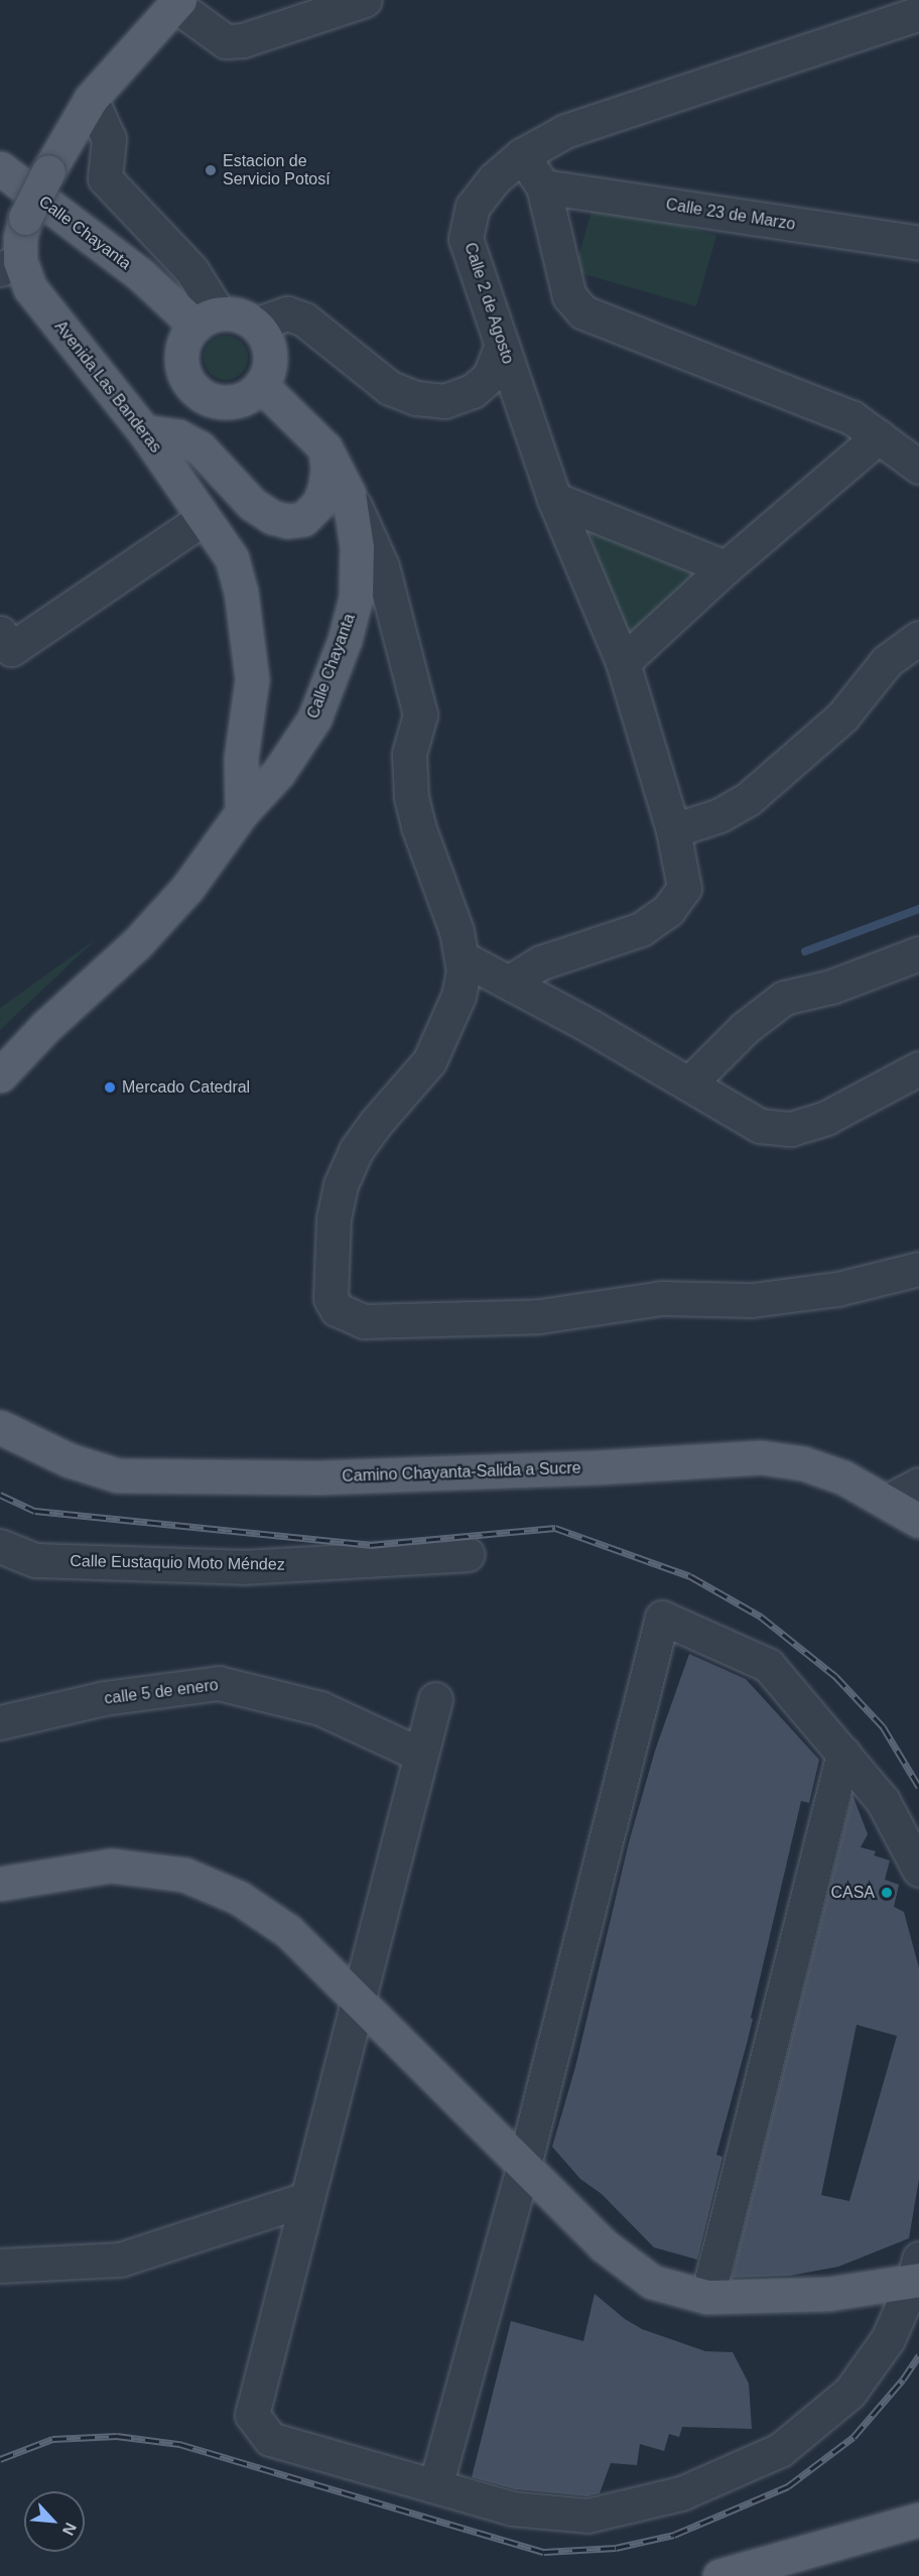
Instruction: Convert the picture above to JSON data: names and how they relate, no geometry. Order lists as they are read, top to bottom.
{
  "streets": {
    "main road": ["Calle Chayanta", "Avenida Las Banderas", "Camino Chayanta-Salida a Sucre"],
    "street": [
      "Calle 23 de Marzo",
      "Calle 2 de Agosto",
      "Calle Eustaquio Moto Méndez",
      "calle 5 de enero"
    ]
  },
  "crossings": [
    ["Calle Chayanta", "Avenida Las Banderas"]
  ],
  "places": ["Estacion de Servicio Potosí", "Mercado Catedral", "CASA"],
  "north": "bottom right"
}
